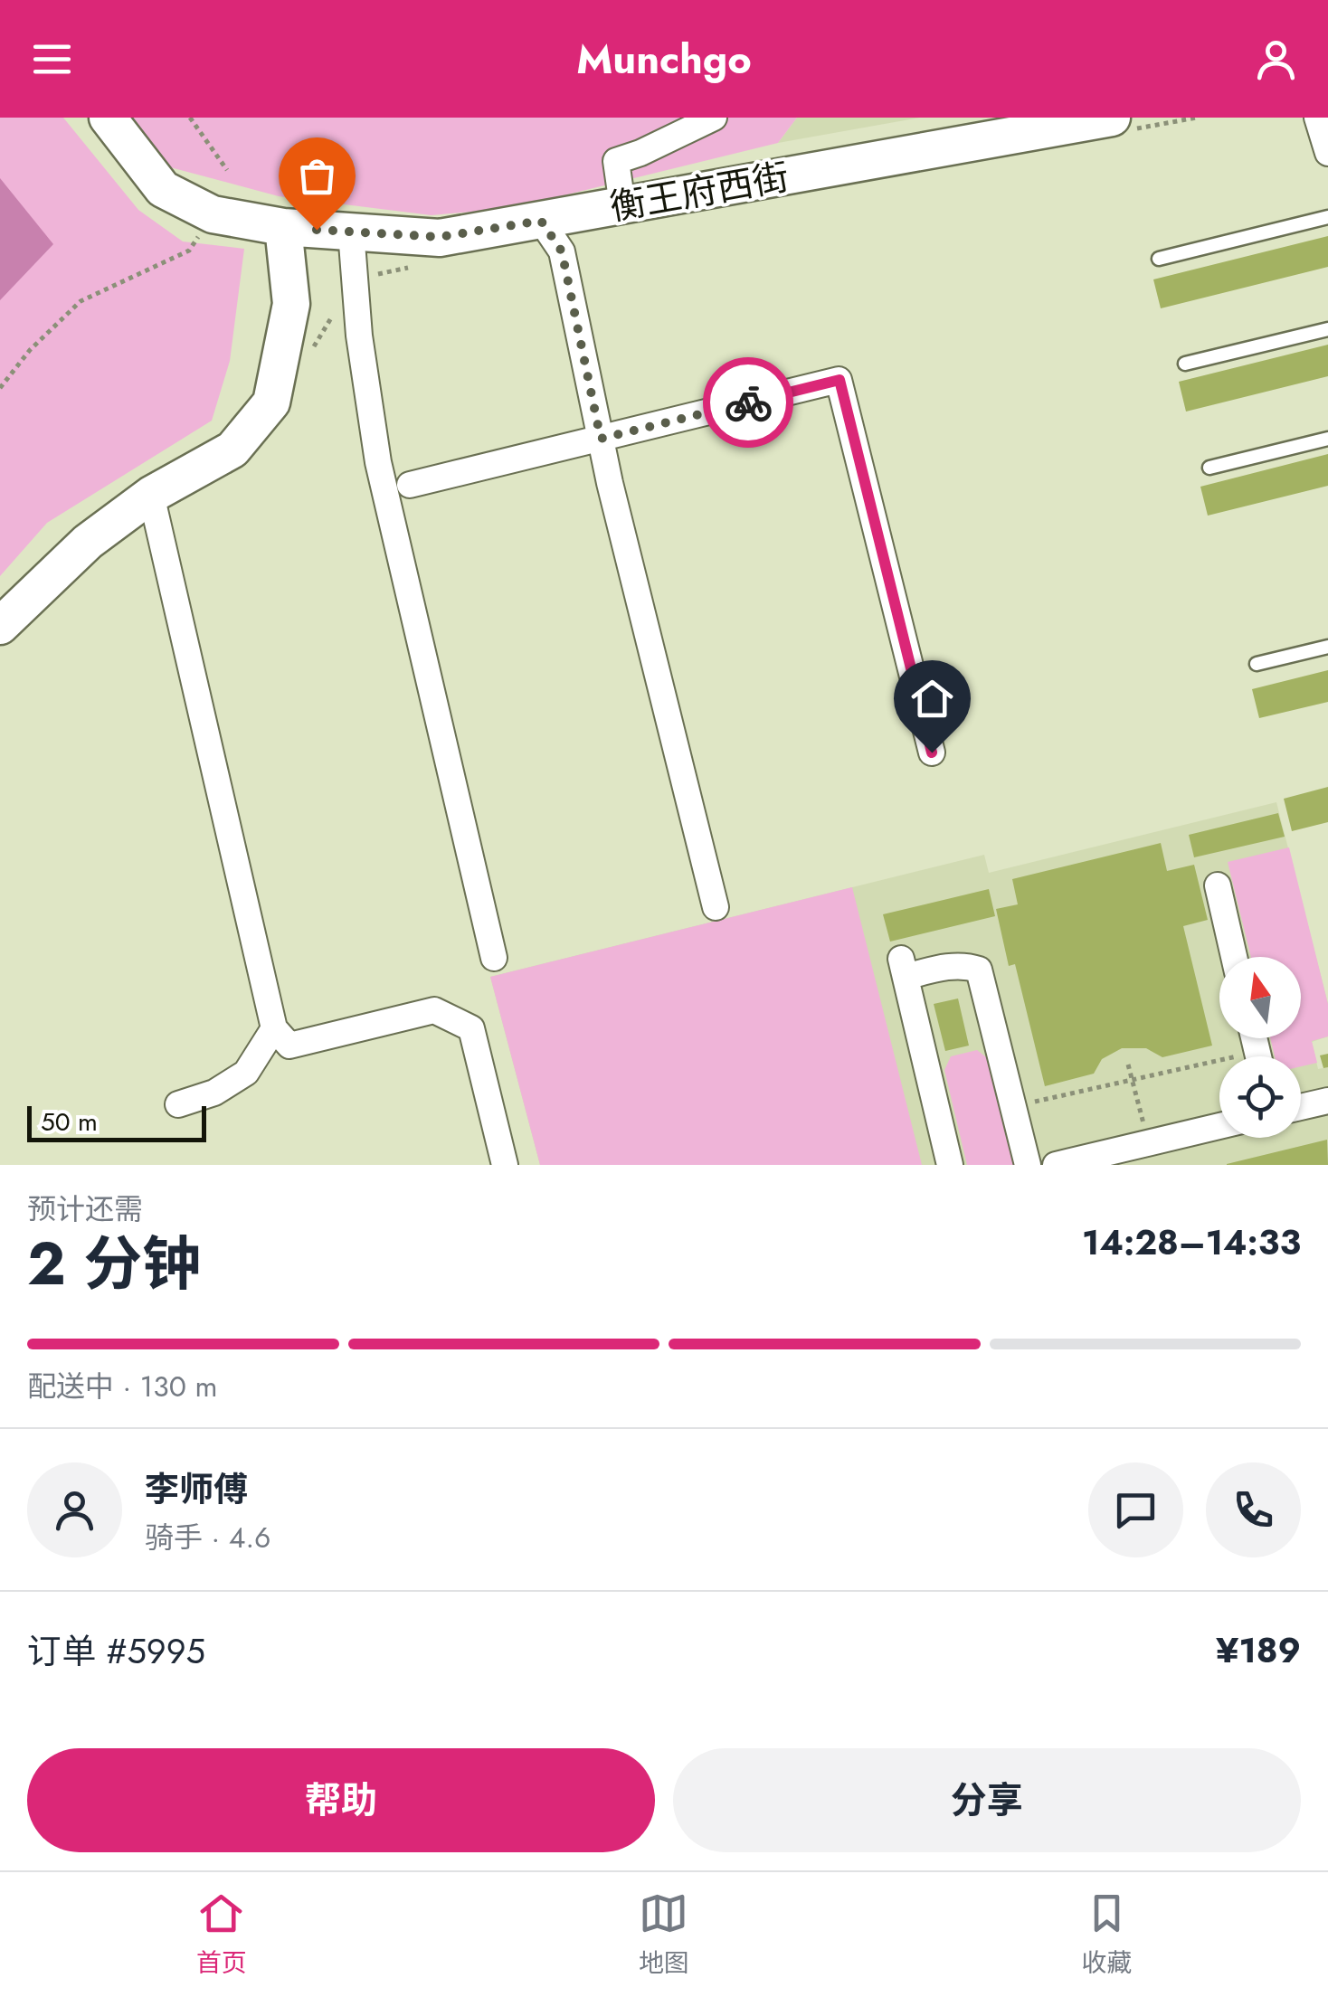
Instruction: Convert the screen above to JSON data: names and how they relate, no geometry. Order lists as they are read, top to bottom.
{
  "streets": {
    "street": ["衡王府西街"]
  },
  "scale_bar": "50 m",
  "north": "top",
  "page": {
    "header": "Munchgo",
    "scale": "50 m",
    "heading": ["2 分钟", "预计还需", "14:28–14:33"],
    "panel": [
      "李师傅",
      "骑手 · 4.6",
      "订单 #5995",
      "¥189"
    ],
    "bar": "配送中 · 130 m",
    "buttons": ["帮助", "分享"],
    "tabs": ["首页", "地图", "收藏"]
  }
}
